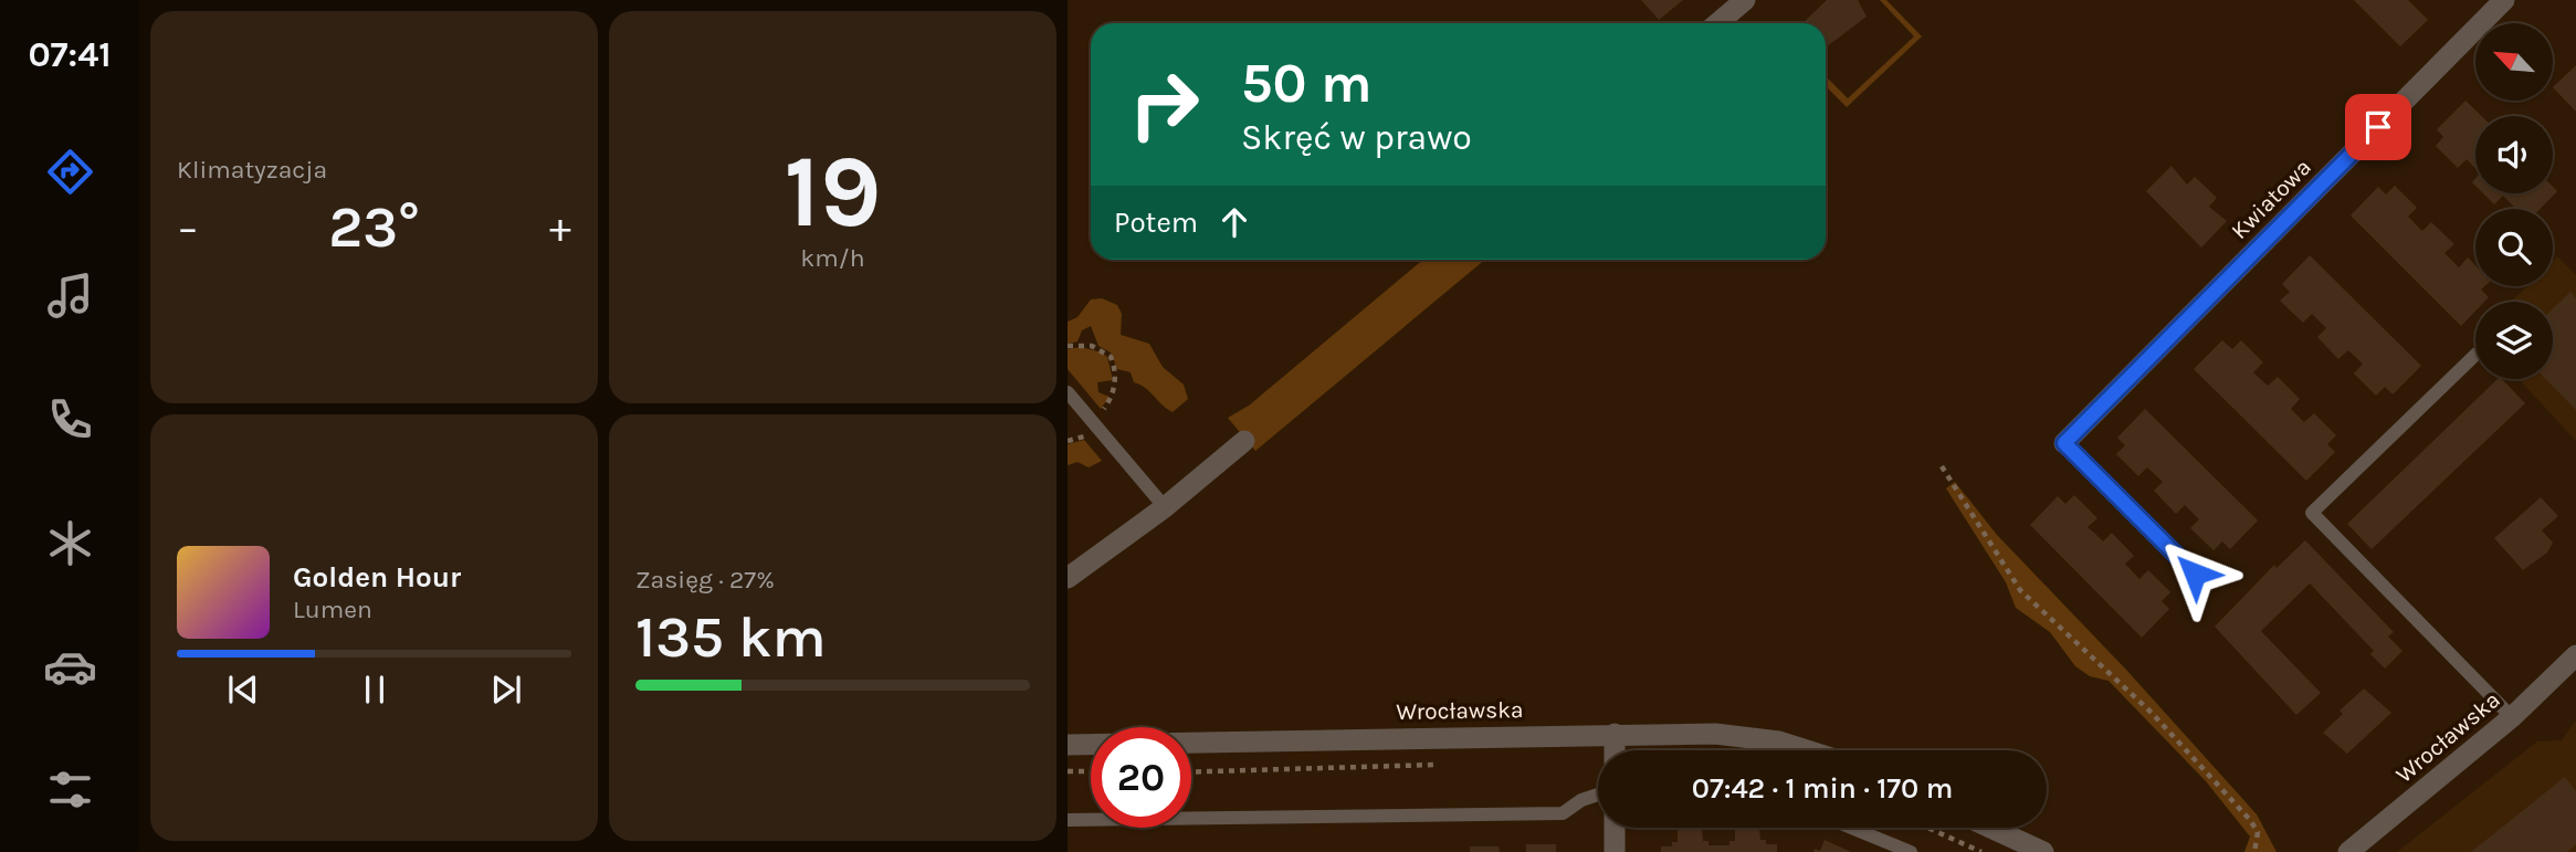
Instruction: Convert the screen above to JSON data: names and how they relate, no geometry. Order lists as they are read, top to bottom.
{
  "streets": {
    "street": ["Kwiatowa", "Wrocławska"]
  },
  "north": "top left",
  "page": {
    "tabs": "07:41",
    "tile": [
      "Klimatyzacja",
      ["19", "km/h"],
      ["Zasięg · 27%", "135 km"]
    ],
    "turn": ["50 m", "Skręć w prawo"],
    "then": "Potem",
    "heat": ["−", "23°", "+"],
    "song": ["Golden Hour", "Lumen"],
    "limit": "20",
    "trip": "07:42 · 1 min · 170 m"
  }
}
